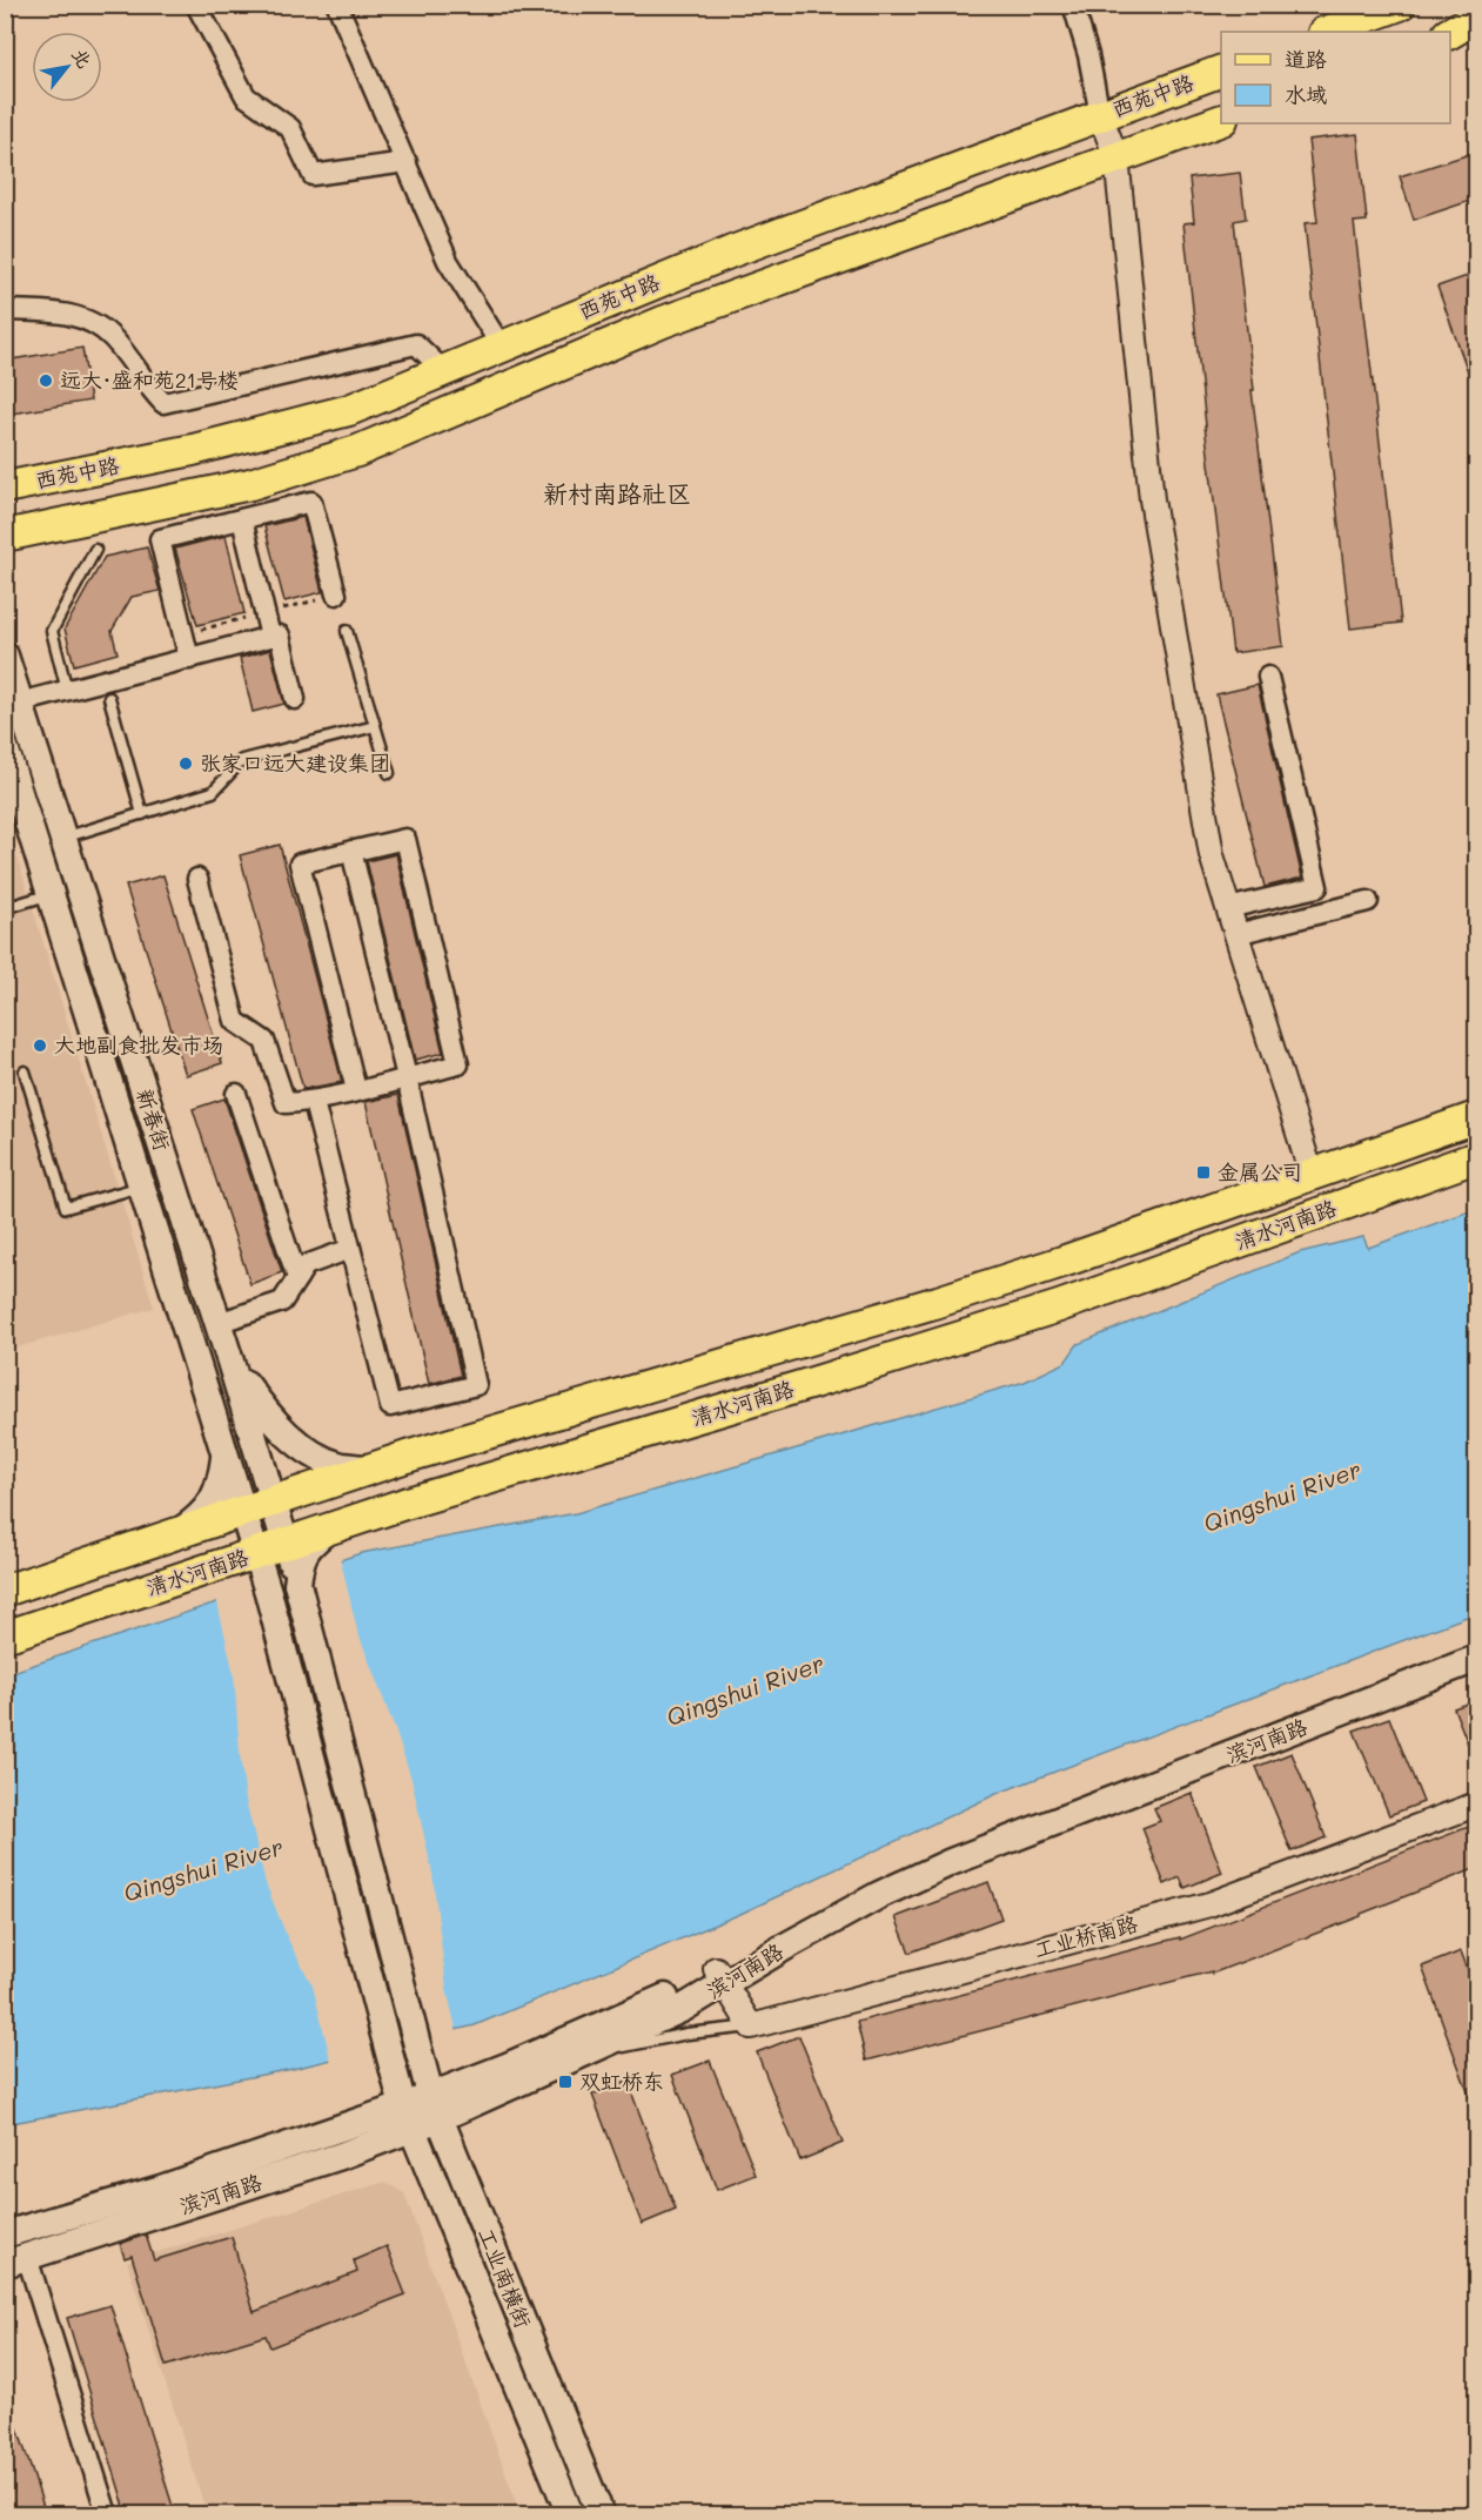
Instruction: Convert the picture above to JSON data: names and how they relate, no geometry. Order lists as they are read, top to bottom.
{
  "streets": {
    "main road": [
      "西苑中路",
      "新春街",
      "清水河南路",
      "滨河南路",
      "工业南横街"
    ],
    "street": ["工业桥南路"]
  },
  "crossings": [
    ["新春街", "清水河南路"],
    ["新春街", "工业南横街"],
    ["滨河南路", "工业南横街"]
  ],
  "districts": ["新村南路社区"],
  "water": ["Qingshui River"],
  "places": {
    "other": ["远大·盛和苑21号楼", "张家口远大建设集团", "大地副食批发市场"],
    "transit": ["金属公司", "双虹桥东"]
  },
  "legend": ["道路", "水域"],
  "north": "top right"
}
